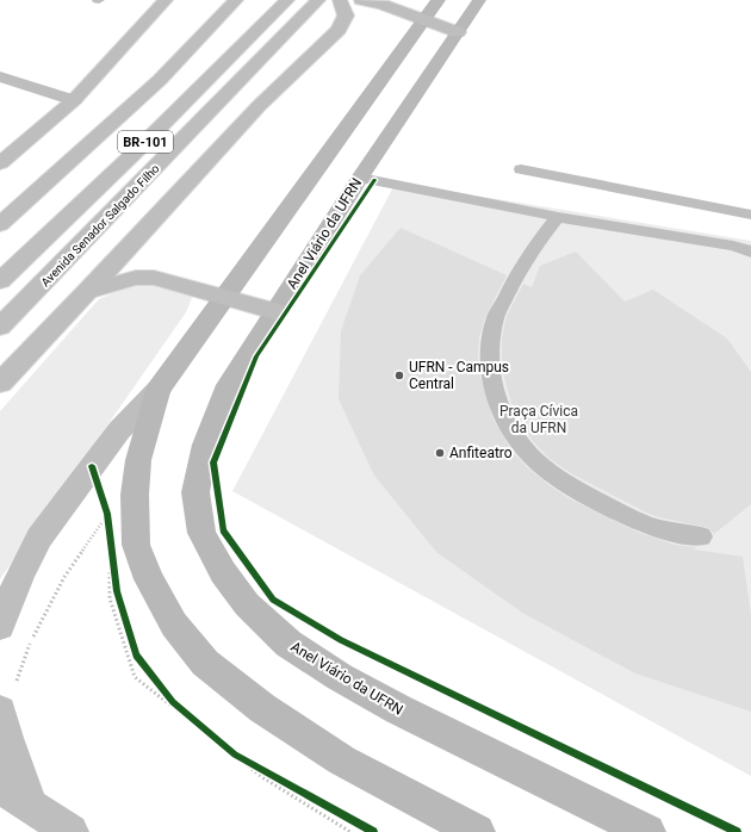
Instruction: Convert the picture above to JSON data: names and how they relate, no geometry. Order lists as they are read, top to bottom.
{
  "streets": {
    "main road": ["BR-101", "Avenida Senador Salgado Filho", "Anel Viário da UFRN"]
  },
  "parks": ["Praça Cívica da UFRN"],
  "places": ["UFRN - Campus Central", "Anfiteatro"]
}
